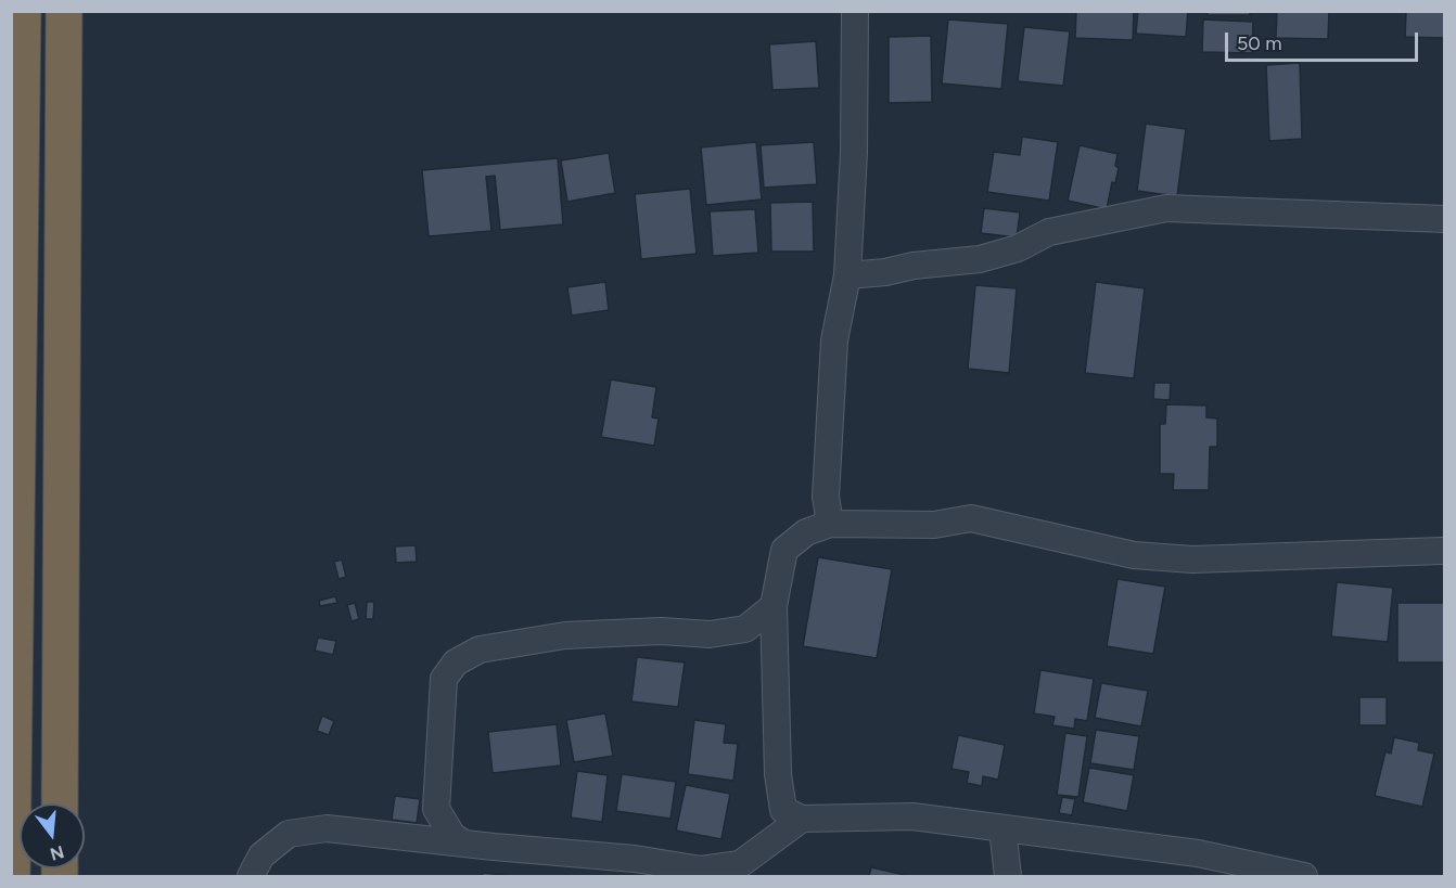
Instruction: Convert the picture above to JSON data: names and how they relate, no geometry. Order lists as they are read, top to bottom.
{
  "scale_bar": "50 m",
  "north": "bottom"
}
